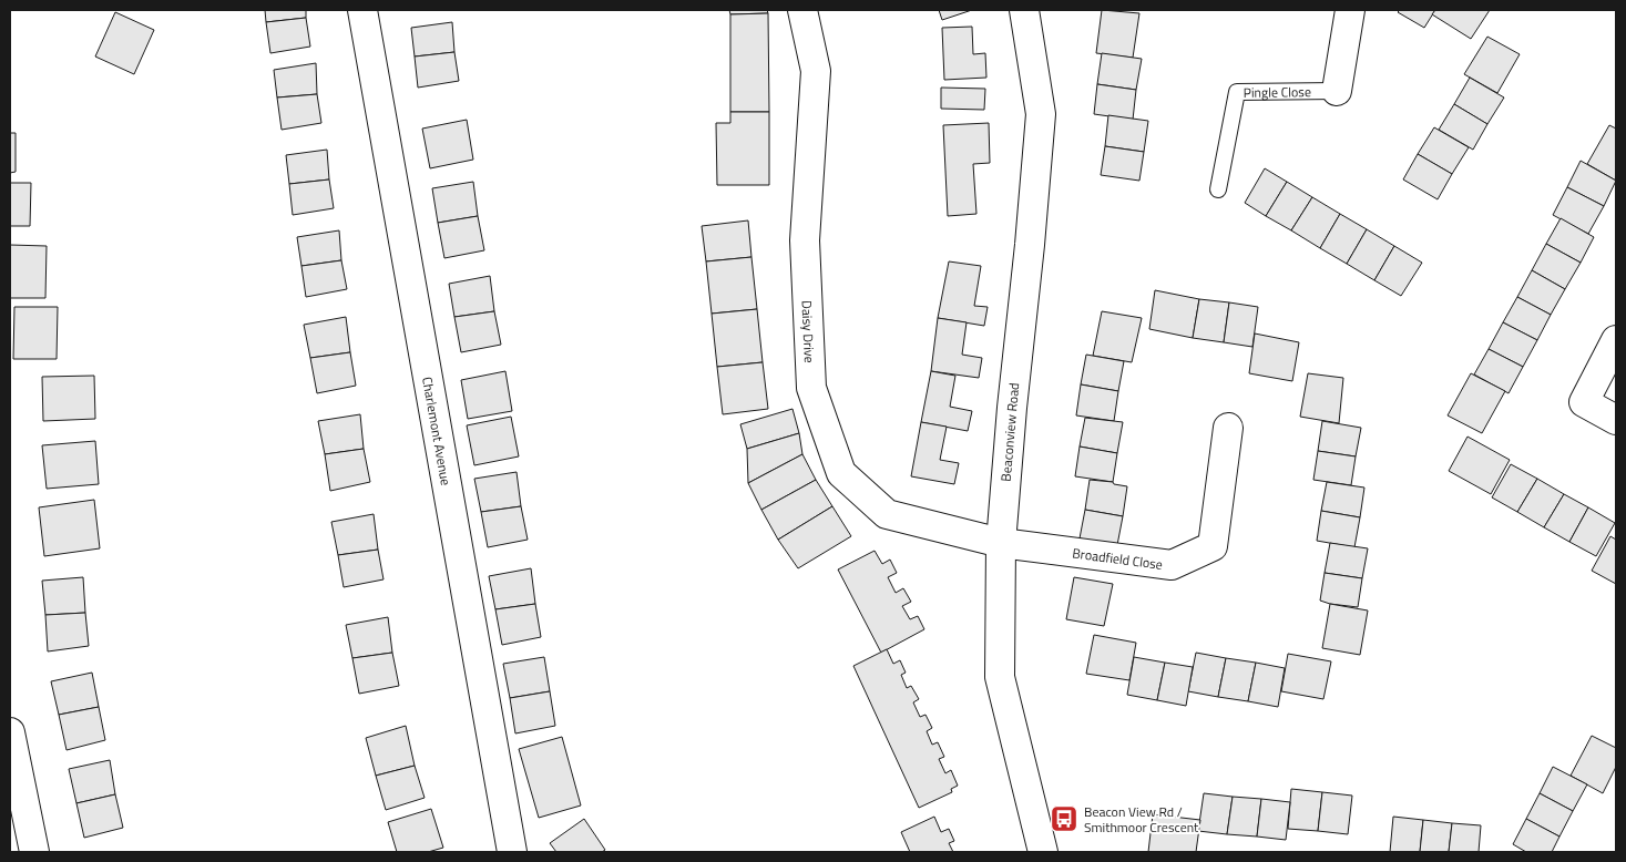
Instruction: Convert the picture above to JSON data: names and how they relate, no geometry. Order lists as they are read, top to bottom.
{
  "streets": {
    "street": [
      "Pingle Close",
      "Daisy Drive",
      "Charlemont Avenue",
      "Beaconview Road",
      "Broadfield Close"
    ]
  },
  "crossings": [
    ["Daisy Drive", "Beaconview Road"],
    ["Daisy Drive", "Broadfield Close"],
    ["Beaconview Road", "Broadfield Close"]
  ],
  "places": {
    "bus stop": ["Beacon View Rd / Smithmoor Crescent"]
  }
}
